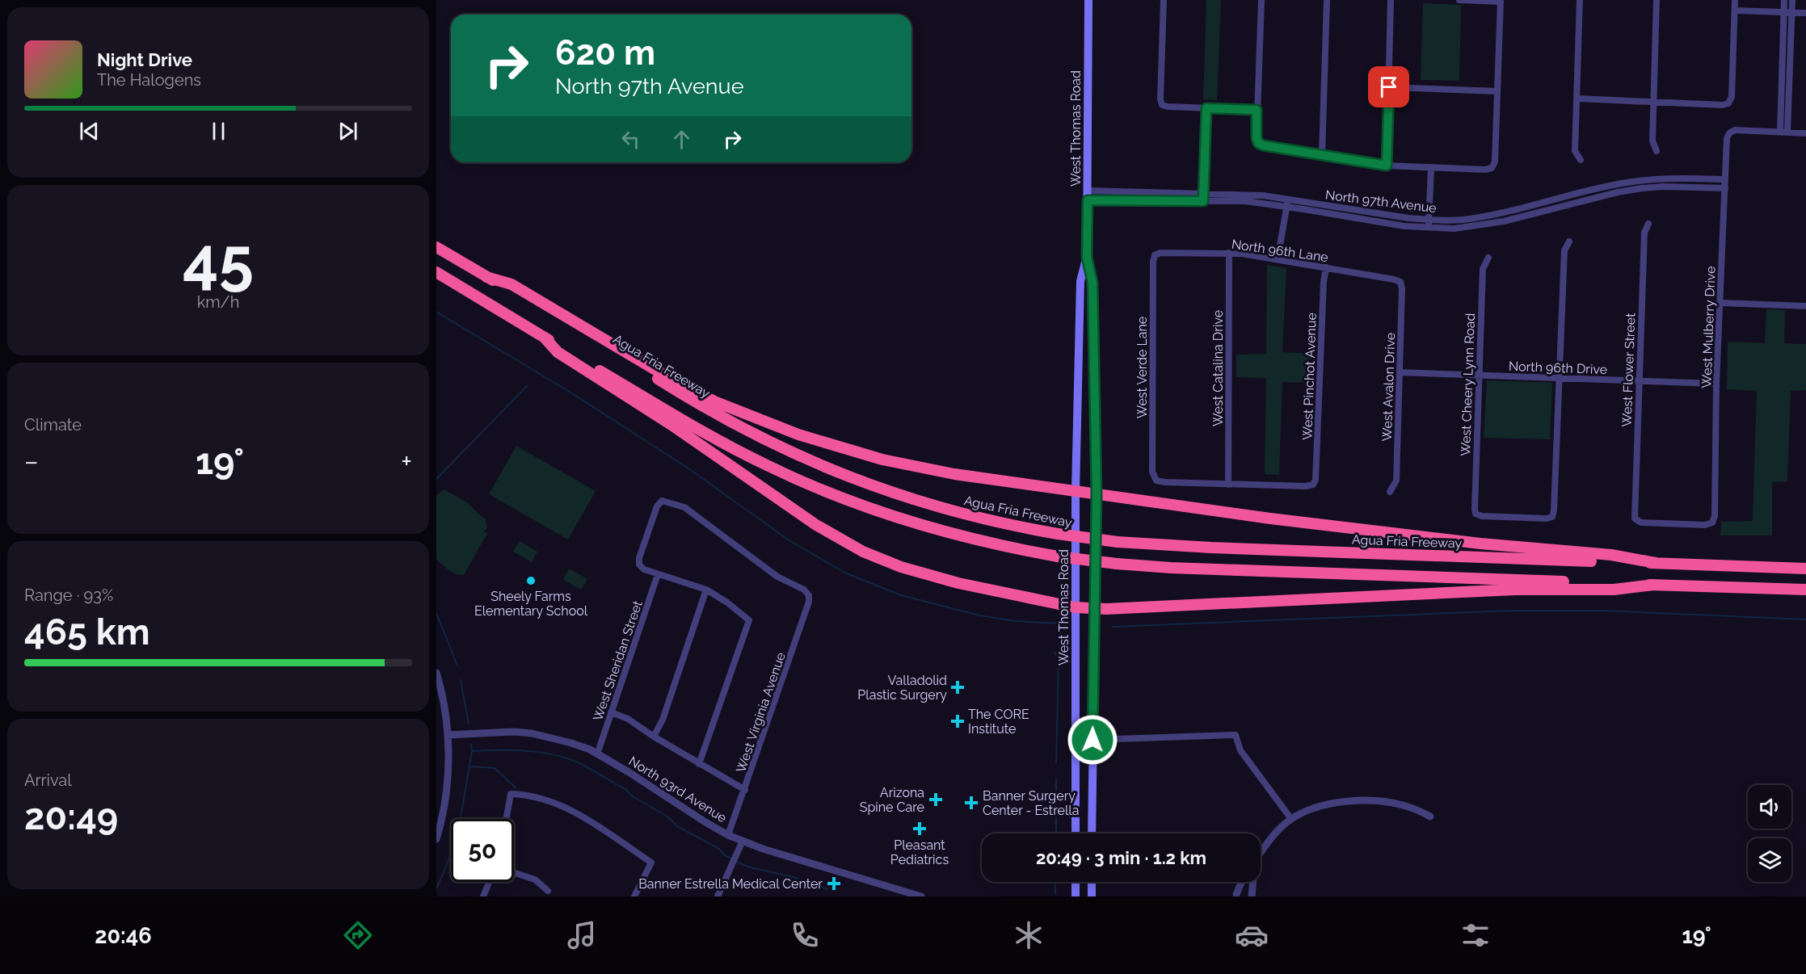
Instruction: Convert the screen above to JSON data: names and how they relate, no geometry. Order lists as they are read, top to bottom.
{
  "streets": {
    "highway": ["Agua Fria Freeway"],
    "main road": ["West Thomas Road"],
    "street": [
      "North 97th Avenue",
      "North 96th Lane",
      "West Mulberry Drive",
      "West Verde Lane",
      "North 96th Drive",
      "West Catalina Drive",
      "West Flower Street",
      "West Pinchot Avenue",
      "West Cheery Lynn Road",
      "West Avalon Drive",
      "West Sheridan Street",
      "West Virginia Avenue",
      "North 93rd Avenue"
    ]
  },
  "crossings": [
    ["West Thomas Road", "North 97th Avenue"],
    ["North 97th Avenue", "West Mulberry Drive"],
    ["North 96th Lane", "West Verde Lane"],
    ["North 96th Lane", "West Catalina Drive"],
    ["North 96th Lane", "West Pinchot Avenue"],
    ["North 96th Lane", "West Avalon Drive"],
    ["West Mulberry Drive", "North 96th Drive"],
    ["West Mulberry Drive", "West Flower Street"],
    ["West Verde Lane", "West Catalina Drive"],
    ["West Verde Lane", "West Pinchot Avenue"],
    ["North 96th Drive", "West Flower Street"],
    ["North 96th Drive", "West Cheery Lynn Road"],
    ["North 96th Drive", "West Avalon Drive"],
    ["West Catalina Drive", "West Pinchot Avenue"],
    ["West Sheridan Street", "West Virginia Avenue"],
    ["West Sheridan Street", "North 93rd Avenue"],
    ["West Virginia Avenue", "North 93rd Avenue"]
  ],
  "places": {
    "other": ["Sheely Farms Elementary School"],
    "health": [
      "Valladolid Plastic Surgery",
      "The CORE Institute",
      "Arizona Spine Care",
      "Banner Surgery Center - Estrella",
      "Pleasant Pediatrics",
      "Banner Estrella Medical Center"
    ]
  },
  "page": {
    "turn": ["620 m", "North 97th Avenue"],
    "song": ["Night Drive", "The Halogens"],
    "tile": [
      ["45", "km/h"],
      "Climate",
      ["Range · 93%", "465 km"],
      ["Arrival", "20:49"]
    ],
    "heat": ["−", "19°", "+"],
    "limit": "50",
    "trip": "20:49 · 3 min · 1.2 km",
    "tabs": ["20:46", "19°"]
  }
}
